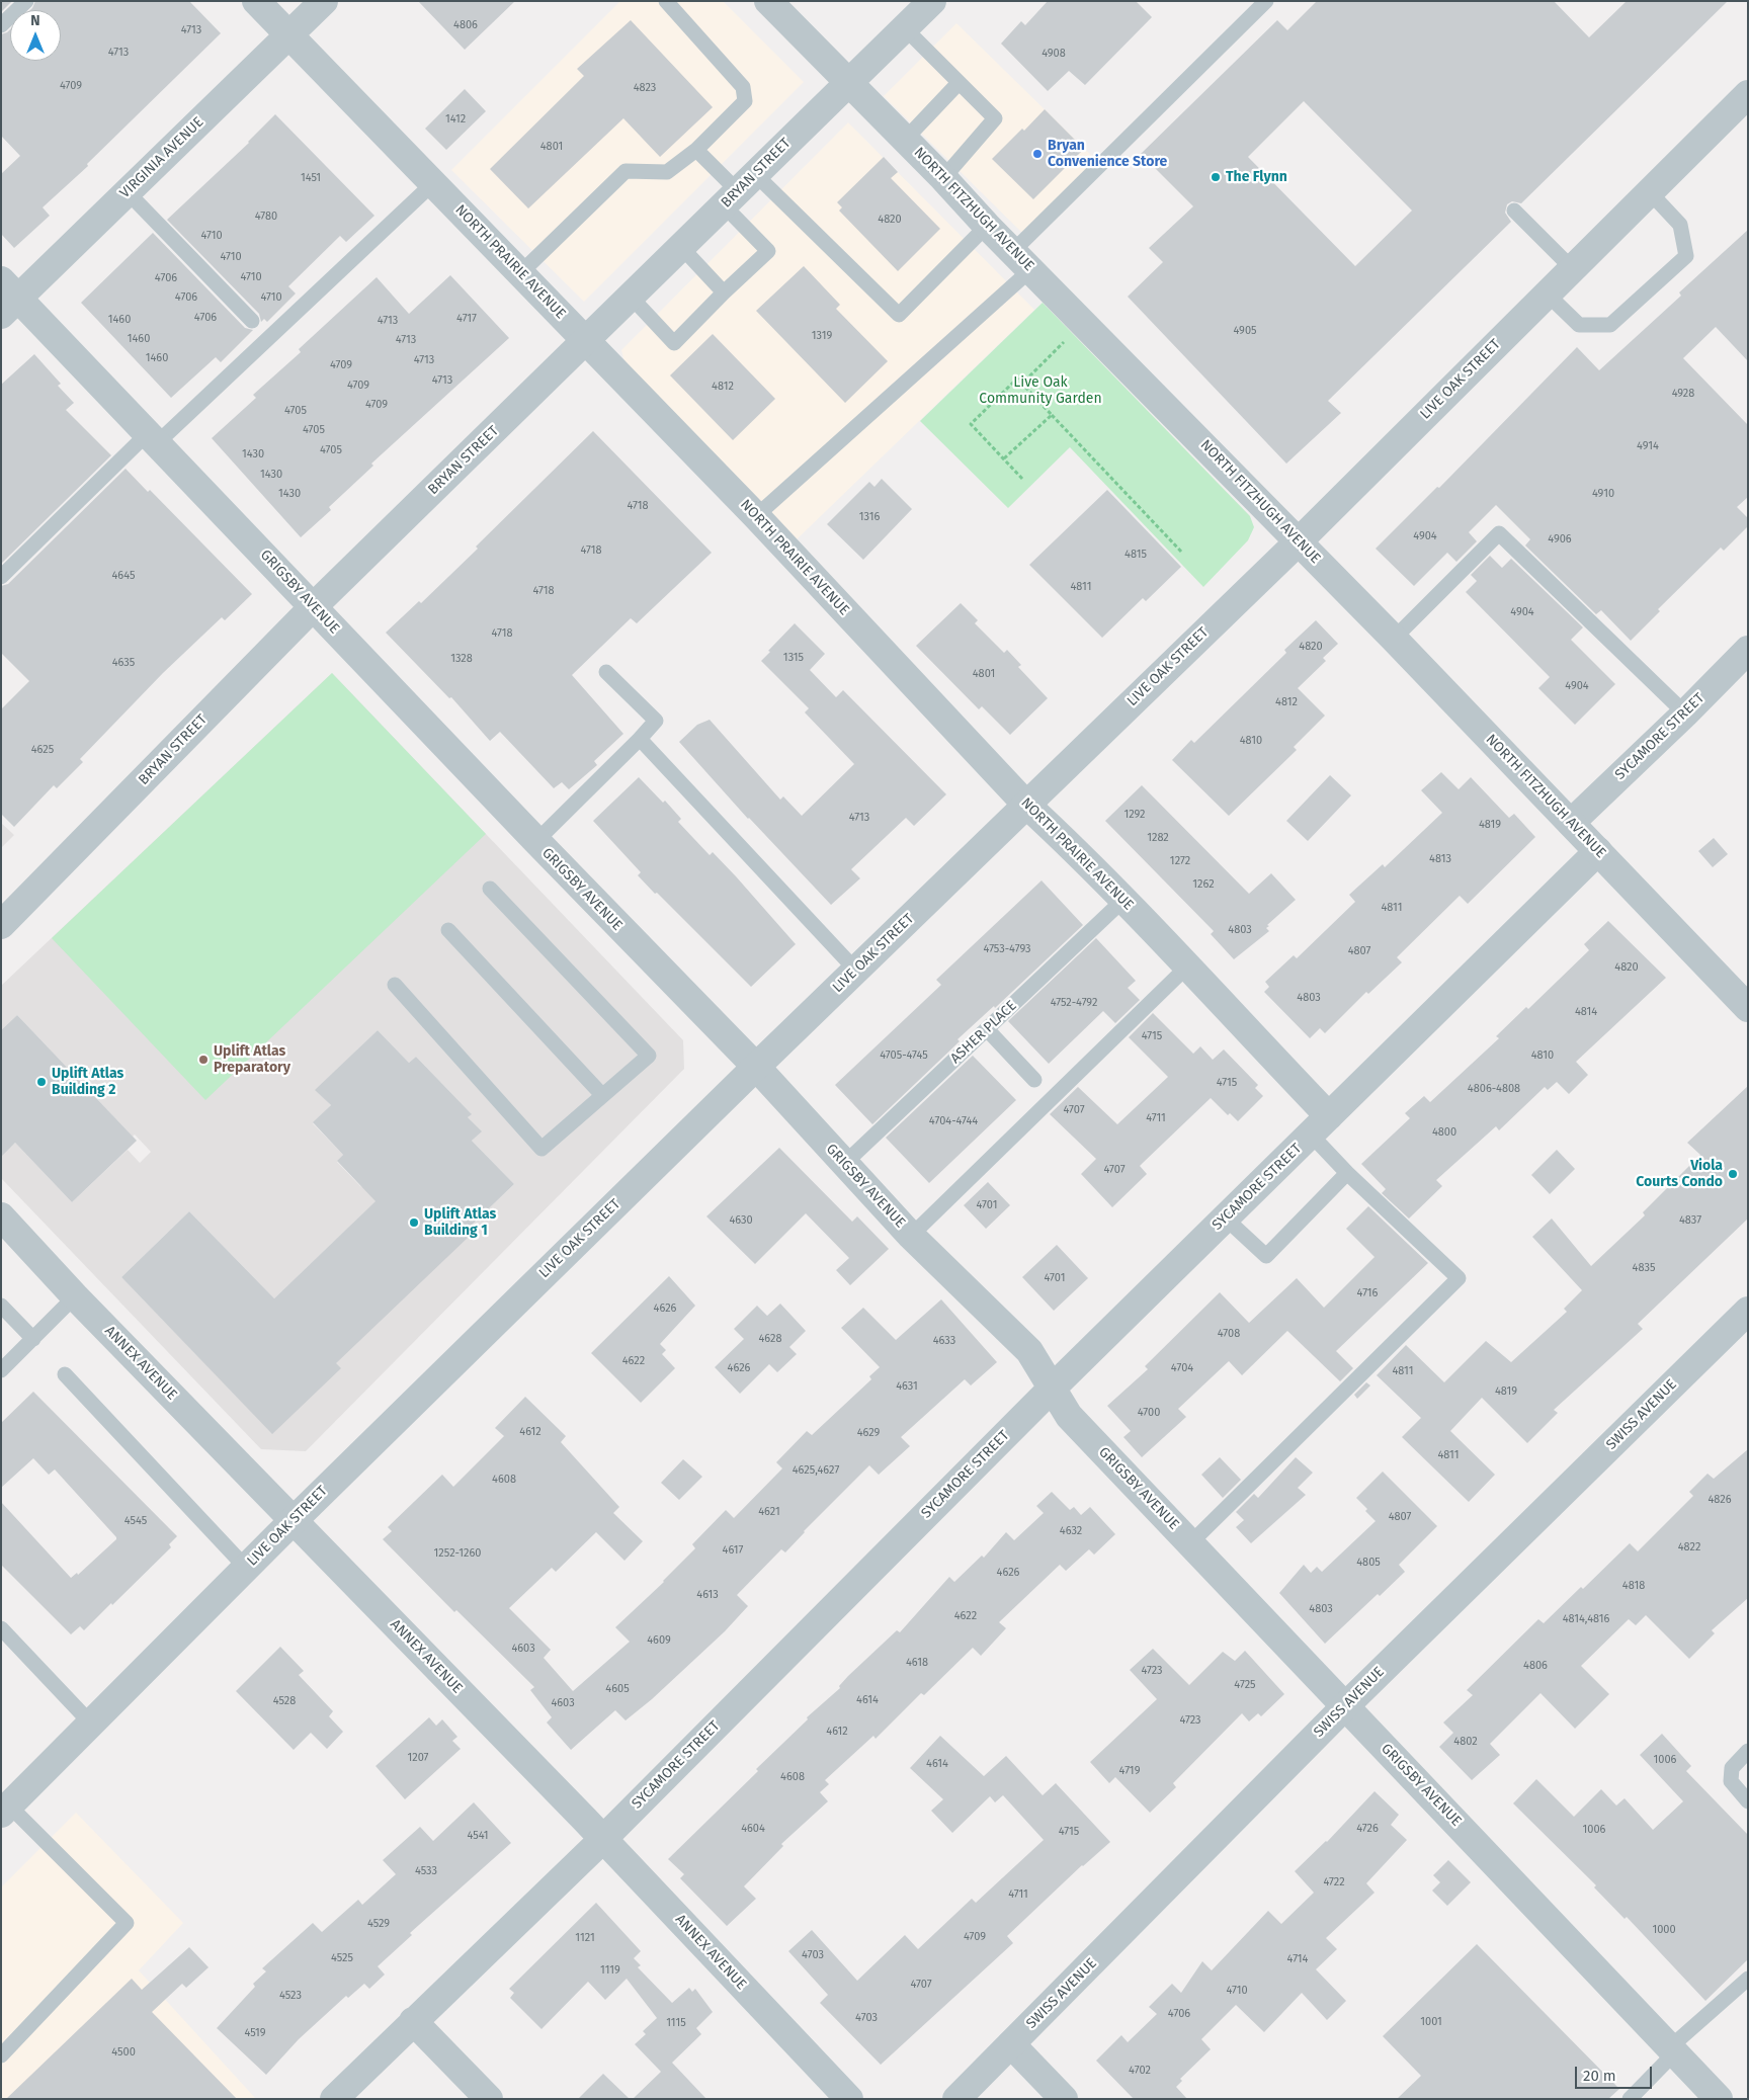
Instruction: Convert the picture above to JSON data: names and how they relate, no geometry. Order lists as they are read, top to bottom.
{
  "streets": {
    "street": [
      "VIRGINIA AVENUE",
      "BRYAN STREET",
      "NORTH FITZHUGH AVENUE",
      "NORTH PRAIRIE AVENUE",
      "LIVE OAK STREET",
      "GRIGSBY AVENUE",
      "SYCAMORE STREET",
      "ANNEX AVENUE",
      "SWISS AVENUE"
    ],
    "lane": ["ASHER PLACE"]
  },
  "crossings": [
    ["VIRGINIA AVENUE", "NORTH PRAIRIE AVENUE"],
    ["VIRGINIA AVENUE", "GRIGSBY AVENUE"],
    ["BRYAN STREET", "NORTH FITZHUGH AVENUE"],
    ["BRYAN STREET", "NORTH PRAIRIE AVENUE"],
    ["BRYAN STREET", "GRIGSBY AVENUE"],
    ["NORTH FITZHUGH AVENUE", "LIVE OAK STREET"],
    ["NORTH FITZHUGH AVENUE", "SYCAMORE STREET"],
    ["NORTH PRAIRIE AVENUE", "LIVE OAK STREET"],
    ["NORTH PRAIRIE AVENUE", "SYCAMORE STREET"],
    ["NORTH PRAIRIE AVENUE", "ASHER PLACE"],
    ["LIVE OAK STREET", "GRIGSBY AVENUE"],
    ["LIVE OAK STREET", "ANNEX AVENUE"],
    ["GRIGSBY AVENUE", "SYCAMORE STREET"],
    ["GRIGSBY AVENUE", "ASHER PLACE"],
    ["GRIGSBY AVENUE", "SWISS AVENUE"],
    ["SYCAMORE STREET", "ANNEX AVENUE"]
  ],
  "parks": ["Live Oak Community Garden"],
  "places": [
    "Bryan Convenience Store",
    "The Flynn",
    "Uplift Atlas Preparatory",
    "Uplift Atlas Building 2",
    "Viola Courts Condo",
    "Uplift Atlas Building 1"
  ],
  "house_numbers": [
    "4806",
    "4713",
    "4713",
    "4908",
    "4709",
    "4823",
    "1412",
    "4801",
    "1451",
    "4780",
    "4820",
    "4710",
    "4710",
    "4710",
    "4706",
    "4706",
    "4710",
    "4706",
    "4717",
    "1460",
    "4713",
    "4905",
    "1319",
    "1460",
    "4713",
    "1460",
    "4713",
    "4709",
    "4713",
    "4709",
    "4812",
    "4928",
    "4709",
    "4705",
    "4705",
    "4914",
    "4705",
    "1430",
    "1430",
    "1430",
    "4910",
    "4718",
    "1316",
    "4904",
    "4906",
    "4718",
    "4815",
    "4645",
    "4811",
    "4718",
    "4904",
    "4718",
    "4820",
    "1315",
    "1328",
    "4635",
    "4801",
    "4904",
    "4812",
    "4810",
    "4625",
    "1292",
    "4713",
    "4819",
    "1282",
    "4813",
    "1272",
    "1262",
    "4811",
    "4803",
    "4753-4793",
    "4807",
    "4820",
    "4803",
    "4752-4792",
    "4814",
    "4715",
    "4705-4745",
    "4810",
    "4715",
    "4806-4808",
    "4707",
    "4711",
    "4704-4744",
    "4800",
    "4707",
    "4701",
    "4630",
    "4837",
    "4835",
    "4701",
    "4716",
    "4626",
    "4708",
    "4628",
    "4633",
    "4622",
    "4626",
    "4704",
    "4811",
    "4631",
    "4819",
    "4700",
    "4612",
    "4629",
    "4811",
    "4625,4627",
    "4608",
    "4826",
    "4621",
    "4807",
    "4545",
    "4632",
    "4822",
    "4617",
    "1252-1260",
    "4805",
    "4626",
    "4818",
    "4613",
    "4803",
    "4622",
    "4814,4816",
    "4609",
    "4603",
    "4618",
    "4806",
    "4723",
    "4725",
    "4605",
    "4614",
    "4528",
    "4603",
    "4723",
    "4612",
    "4802",
    "1207",
    "1006",
    "4614",
    "4719",
    "4608",
    "4604",
    "4726",
    "1006",
    "4715",
    "4541",
    "4533",
    "4722",
    "4711",
    "4529",
    "1000",
    "4709",
    "1121",
    "4703",
    "4525",
    "4714",
    "1119",
    "4707",
    "4710",
    "4523",
    "4706",
    "4703",
    "1001",
    "1115",
    "4519",
    "4500",
    "4702"
  ],
  "scale_bar": "20 m",
  "north": "top"
}
